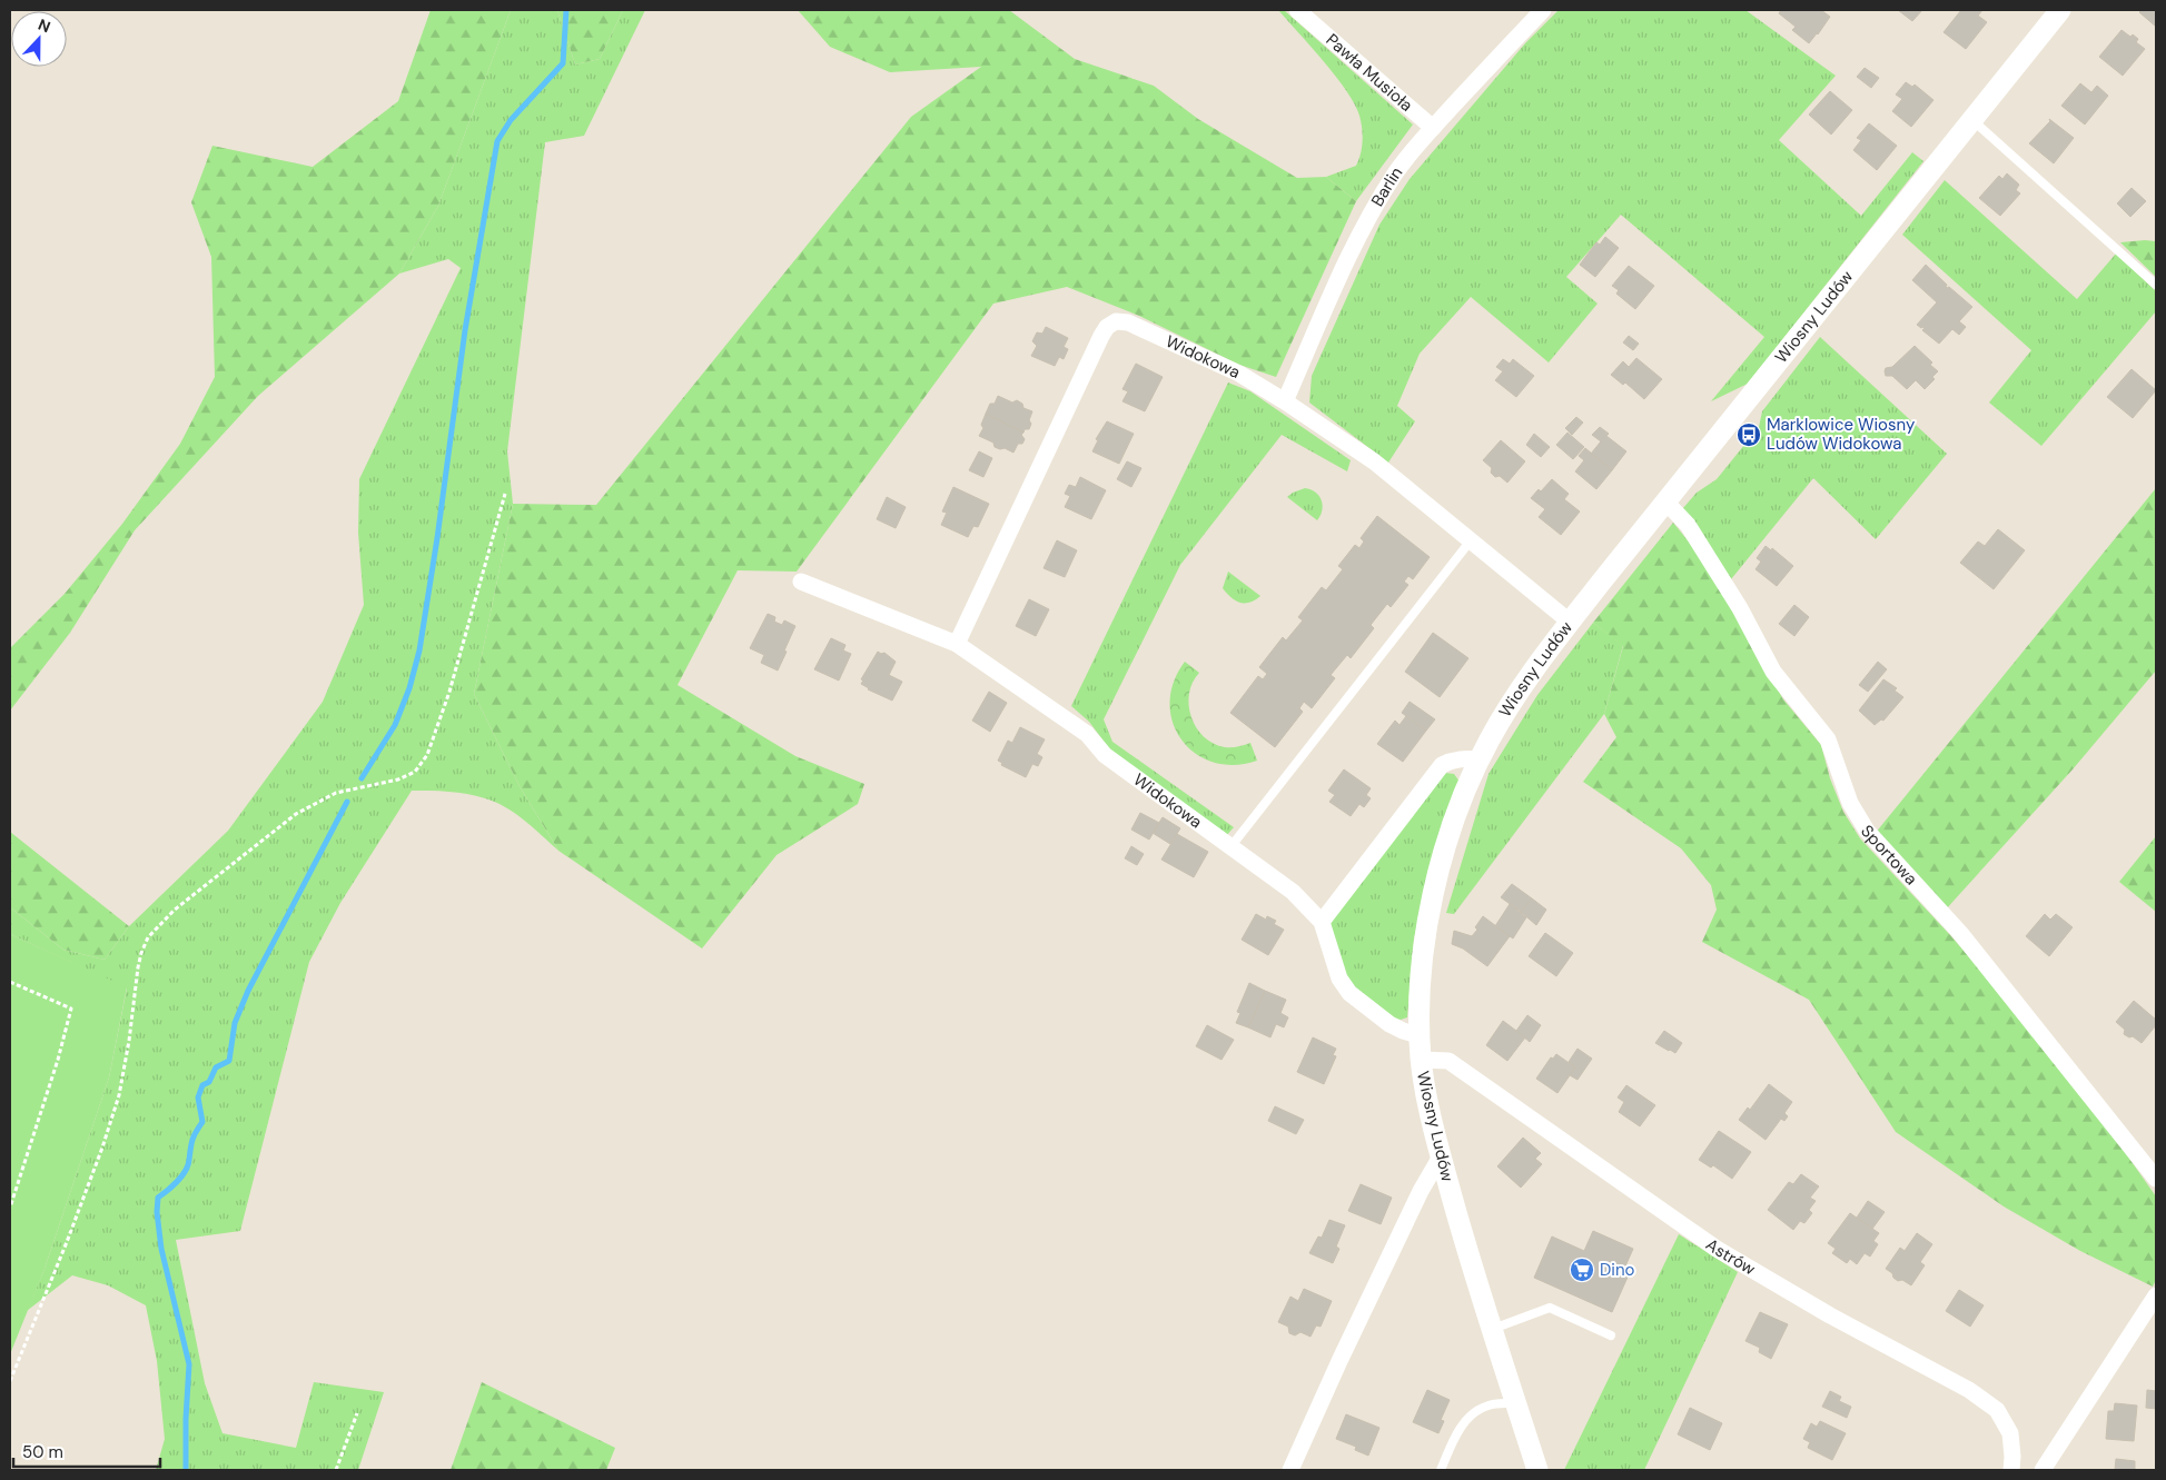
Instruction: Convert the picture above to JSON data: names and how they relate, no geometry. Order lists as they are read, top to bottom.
{
  "streets": {
    "street": [
      "Pawła Musioła",
      "Barlin",
      "Wiosny Ludów",
      "Widokowa",
      "Sportowa",
      "Astrów"
    ]
  },
  "crossings": [
    ["Pawła Musioła", "Barlin"],
    ["Barlin", "Widokowa"],
    ["Wiosny Ludów", "Widokowa"],
    ["Wiosny Ludów", "Sportowa"],
    ["Wiosny Ludów", "Astrów"]
  ],
  "places": {
    "bus stop": ["Marklowice Wiosny Ludów Widokowa"],
    "supermarket": ["Dino"]
  },
  "scale_bar": "50 m",
  "north": "top"
}
